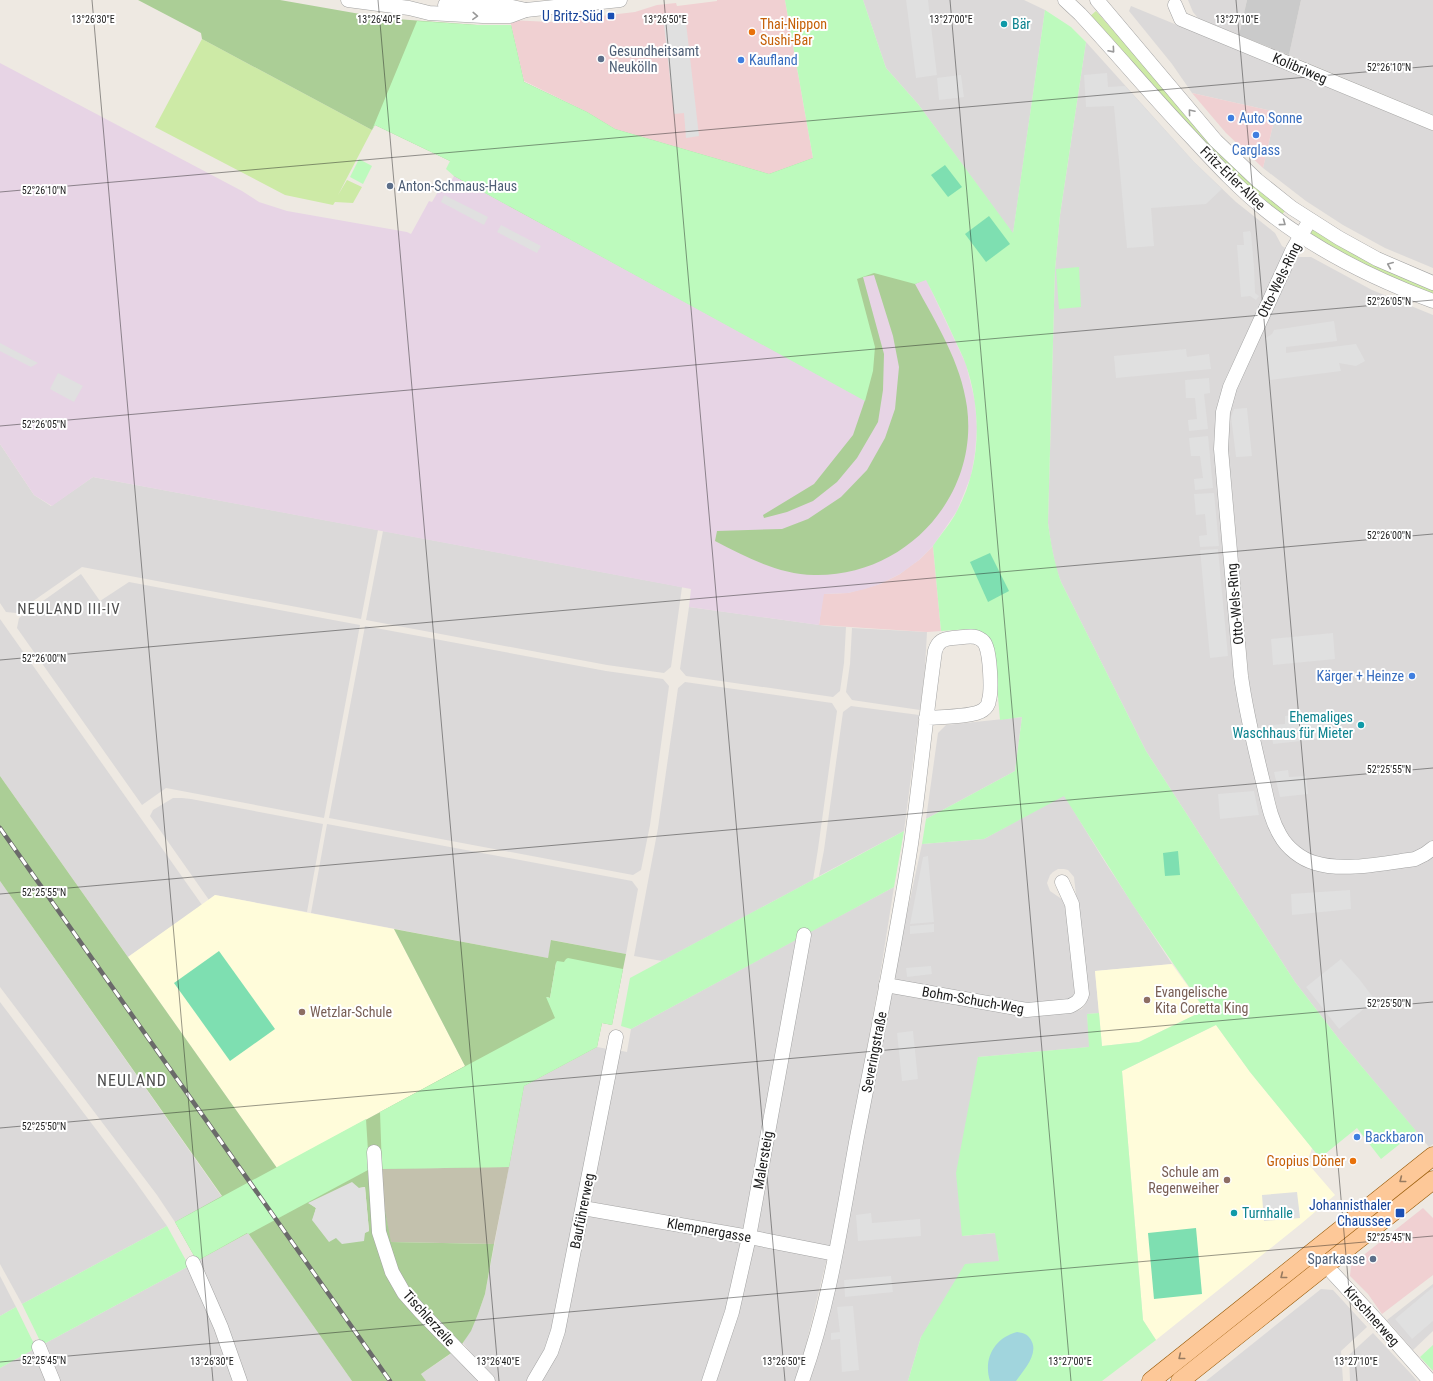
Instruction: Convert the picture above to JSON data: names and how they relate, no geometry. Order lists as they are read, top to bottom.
{
  "streets": {
    "street": [
      "Kolibriweg",
      "Fritz-Erler-Allee",
      "Otto-Wels-Ring",
      "Bohm-Schuch-Weg",
      "Severingstraße",
      "Malersteig",
      "Bauführerweg",
      "Klempnergasse",
      "Kirschnerweg",
      "Tischlerzeile"
    ]
  },
  "crossings": [
    ["Fritz-Erler-Allee", "Otto-Wels-Ring"],
    ["Bohm-Schuch-Weg", "Severingstraße"],
    ["Severingstraße", "Klempnergasse"],
    ["Malersteig", "Klempnergasse"],
    ["Bauführerweg", "Klempnergasse"]
  ],
  "districts": ["NEULAND III-IV", "NEULAND"],
  "places": {
    "transit": ["U Britz-Süd", "Johannisthaler Chaussee"],
    "other": [
      "Bär",
      "Thai-Nippon Sushi-Bar",
      "Gesundheitsamt Neukölln",
      "Kaufland",
      "Auto Sonne",
      "Carglass",
      "Anton-Schmaus-Haus",
      "Kärger + Heinze",
      "Ehemaliges Waschhaus für Mieter",
      "Evangelische Kita Coretta King",
      "Wetzlar-Schule",
      "Backbaron",
      "Gropius Döner",
      "Schule am Regenweiher",
      "Turnhalle",
      "Sparkasse"
    ]
  },
  "coordinates": [
    "13°26'30\"E",
    "13°26'40\"E",
    "13°26'50\"E",
    "13°27'00\"E",
    "13°27'10\"E",
    "52°26'10\"N",
    "52°26'05\"N",
    "52°26'00\"N",
    "52°25'55\"N",
    "52°25'50\"N",
    "52°25'45\"N"
  ]
}
